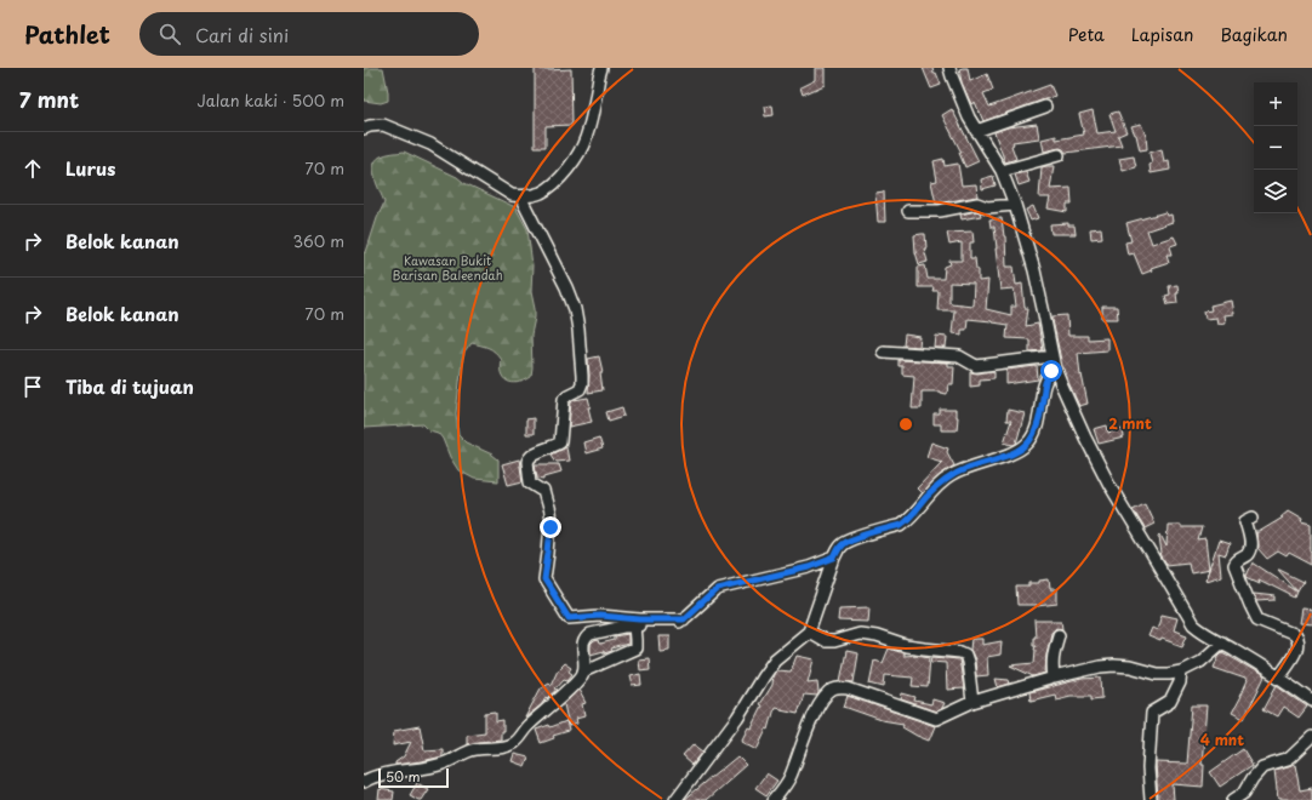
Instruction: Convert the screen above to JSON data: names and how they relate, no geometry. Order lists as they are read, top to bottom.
{
  "parks": ["Kawasan Bukit Barisan Baleendah"],
  "scale_bar": "50 m",
  "page": {
    "header": "Pathlet",
    "search": "Cari di sini",
    "nav": ["Peta", "Lapisan", "Bagikan"],
    "heading": ["7 mnt", "Jalan kaki · 500 m"],
    "map_buttons": ["+", "−"],
    "list": [
      ["Lurus", "70 m"],
      ["Belok kanan", "360 m"],
      ["Belok kanan", "70 m"],
      "Tiba di tujuan"
    ],
    "scale": "50 m"
  },
  "rings": ["2 mnt", "4 mnt"]
}
